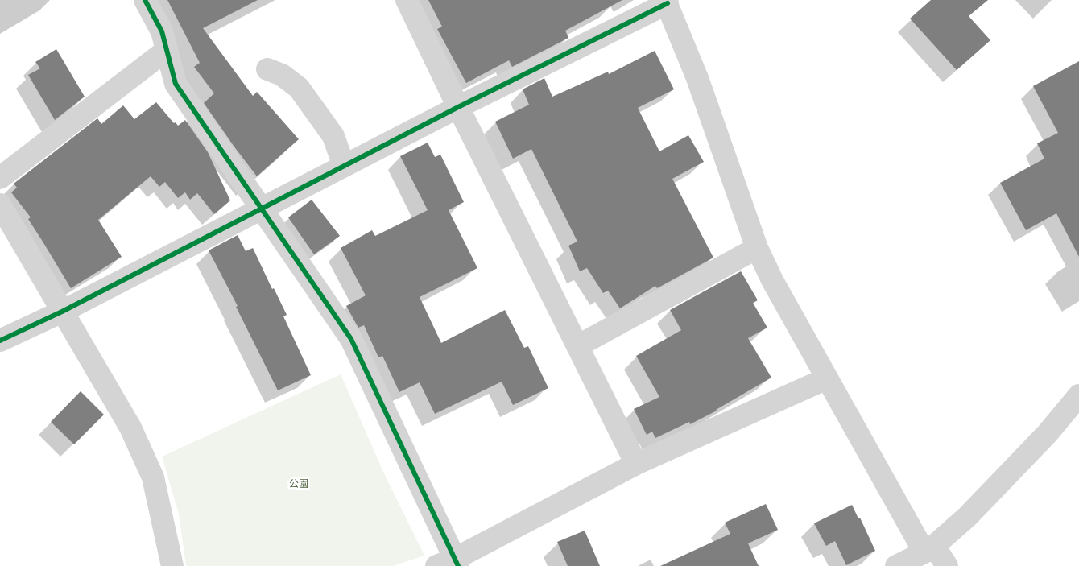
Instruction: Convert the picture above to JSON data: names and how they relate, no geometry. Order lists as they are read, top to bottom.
{
  "parks": ["公園"]
}
